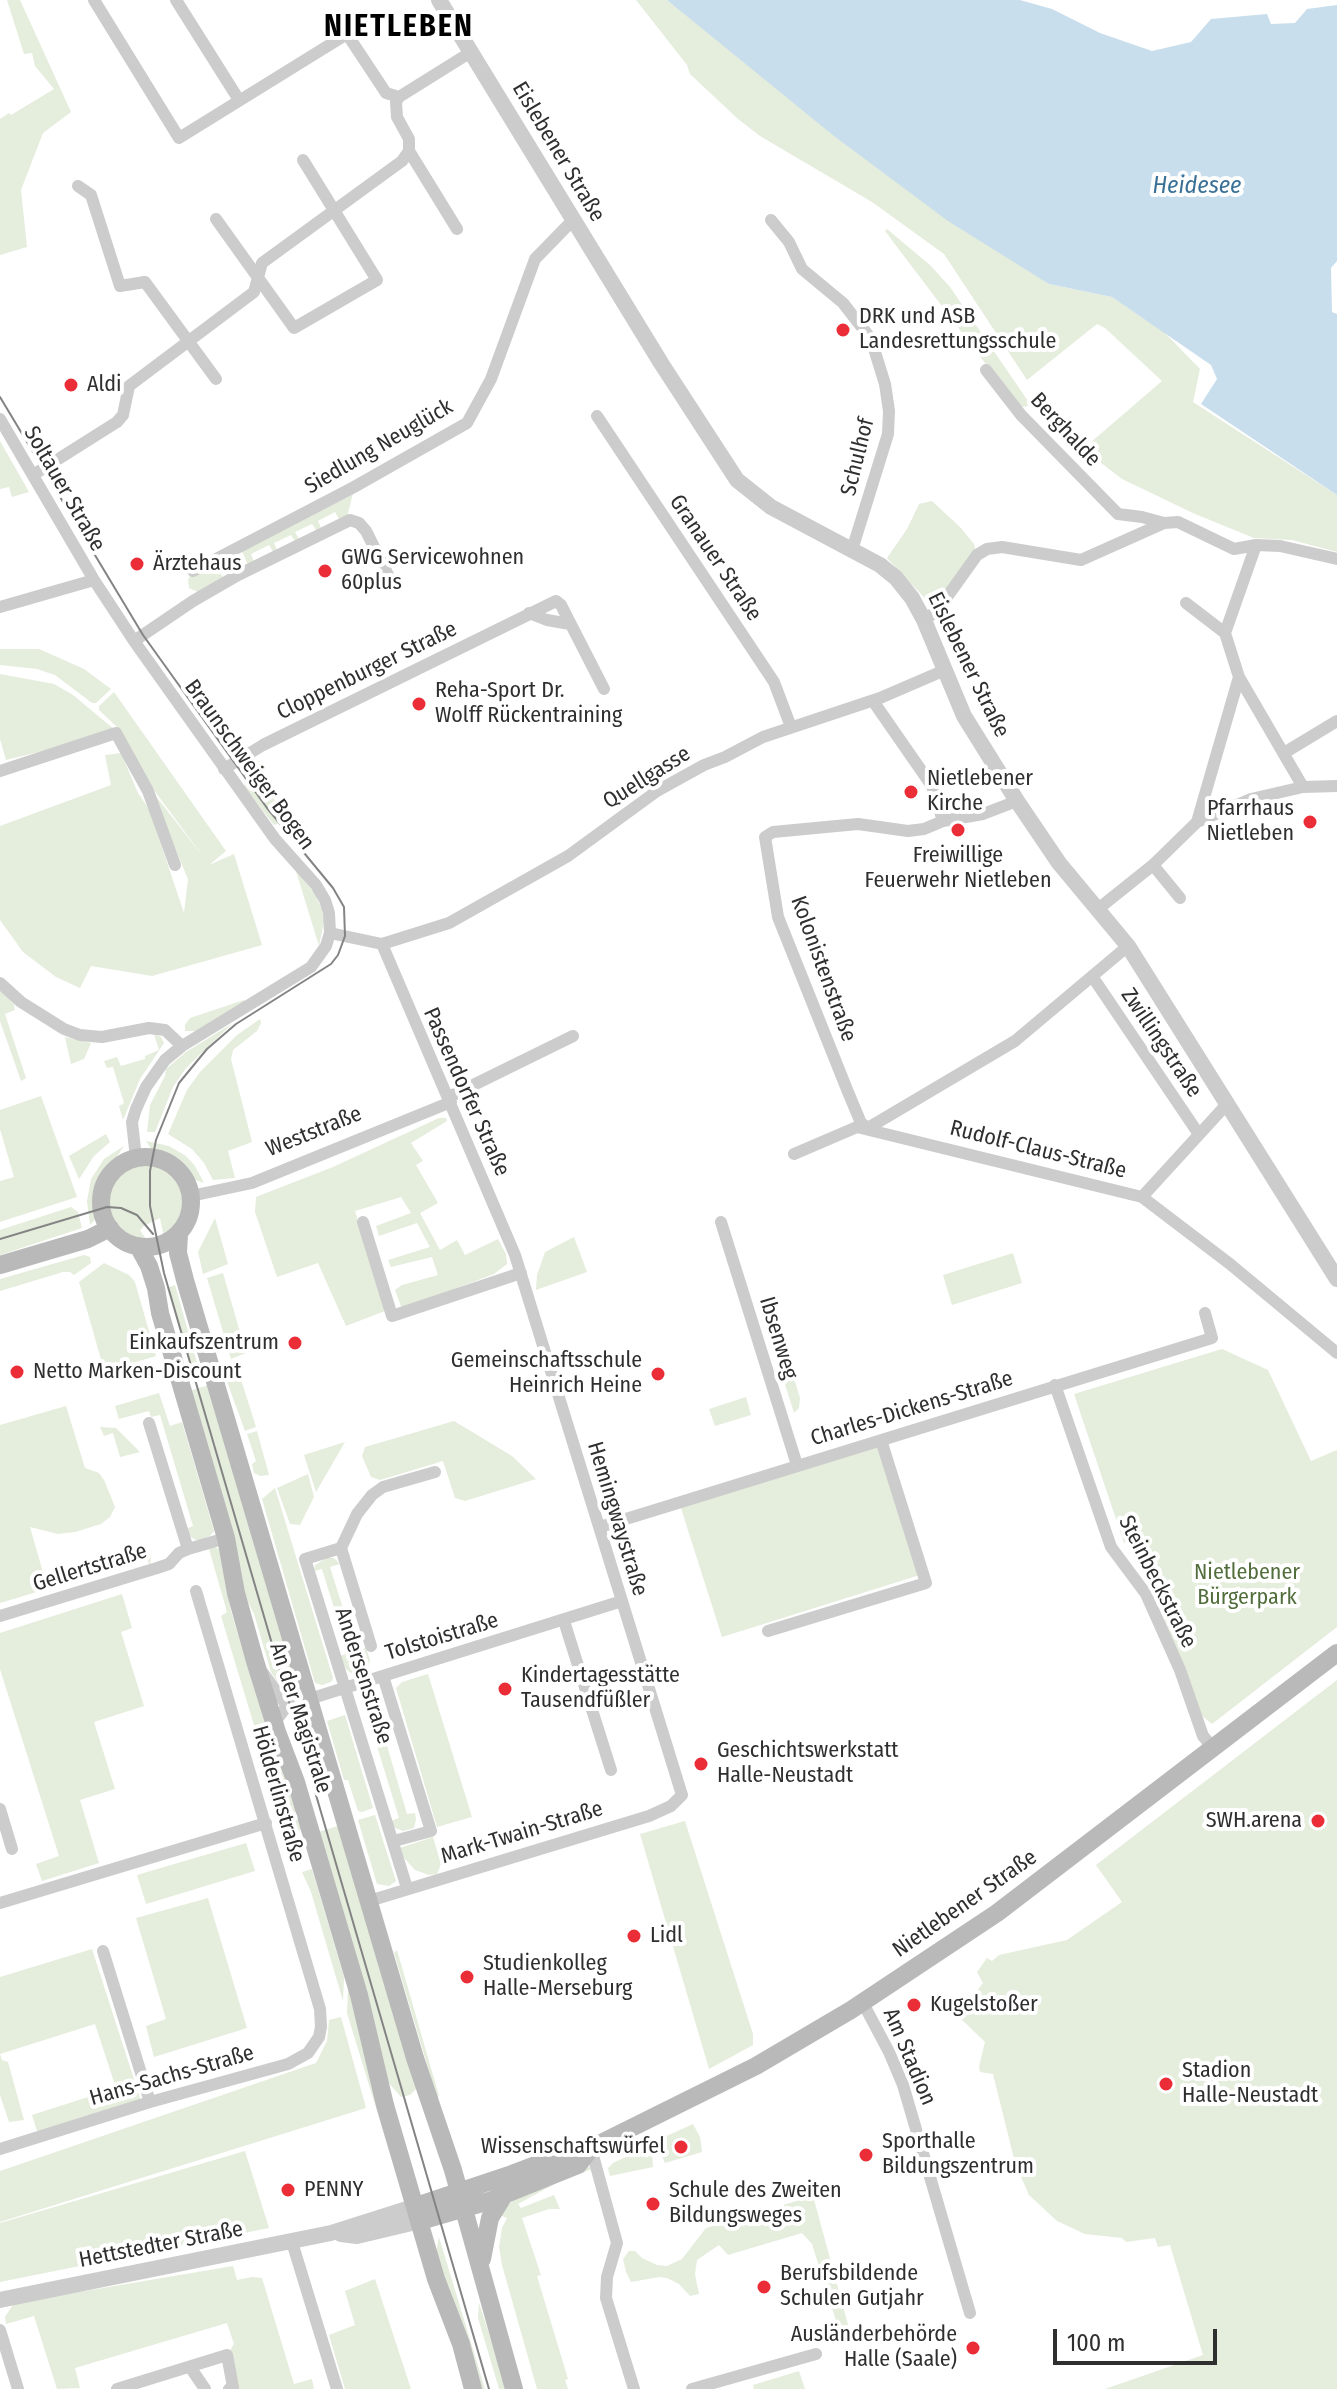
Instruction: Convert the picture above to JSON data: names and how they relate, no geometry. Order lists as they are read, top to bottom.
{
  "streets": {
    "main road": ["An der Magistrale", "Nietlebener Straße"],
    "street": [
      "Eislebener Straße",
      "Berghalde",
      "Siedlung Neuglück",
      "Schulhof",
      "Soltauer Straße",
      "Granauer Straße",
      "Cloppenburger Straße",
      "Braunschweiger Bogen",
      "Quellgasse",
      "Kolonistenstraße",
      "Zwillingstraße",
      "Passendorfer Straße",
      "Weststraße",
      "Rudolf-Claus-Straße",
      "Ibsenweg",
      "Charles-Dickens-Straße",
      "Hemingwaystraße",
      "Gellertstraße",
      "Steinbeckstraße",
      "Tolstoistraße",
      "Andersenstraße",
      "Hölderlinstraße",
      "Mark-Twain-Straße",
      "Am Stadion",
      "Hans-Sachs-Straße",
      "Hettstedter Straße"
    ]
  },
  "crossings": [
    ["Eislebener Straße", "Siedlung Neuglück"],
    ["Eislebener Straße", "Schulhof"],
    ["Eislebener Straße", "Quellgasse"],
    ["Soltauer Straße", "Braunschweiger Bogen"],
    ["Granauer Straße", "Quellgasse"],
    ["Cloppenburger Straße", "Braunschweiger Bogen"],
    ["Quellgasse", "Passendorfer Straße"],
    ["Kolonistenstraße", "Rudolf-Claus-Straße"],
    ["Passendorfer Straße", "Weststraße"],
    ["Passendorfer Straße", "Hemingwaystraße"],
    ["Weststraße", "An der Magistrale"],
    ["Ibsenweg", "Charles-Dickens-Straße"],
    ["Charles-Dickens-Straße", "Hemingwaystraße"],
    ["Charles-Dickens-Straße", "Steinbeckstraße"],
    ["Hemingwaystraße", "Tolstoistraße"],
    ["Hemingwaystraße", "Mark-Twain-Straße"],
    ["Gellertstraße", "An der Magistrale"],
    ["Steinbeckstraße", "Nietlebener Straße"],
    ["Tolstoistraße", "Andersenstraße"],
    ["Tolstoistraße", "An der Magistrale"],
    ["Andersenstraße", "Mark-Twain-Straße"],
    ["An der Magistrale", "Mark-Twain-Straße"],
    ["An der Magistrale", "Nietlebener Straße"],
    ["An der Magistrale", "Hettstedter Straße"],
    ["Hölderlinstraße", "Hans-Sachs-Straße"],
    ["Nietlebener Straße", "Am Stadion"]
  ],
  "districts": ["NIETLEBEN"],
  "water": ["Heidesee"],
  "parks": ["Nietlebener Bürgerpark"],
  "places": [
    "DRK und ASB Landesrettungsschule",
    "Aldi",
    "Ärztehaus",
    "GWG Servicewohnen 60plus",
    "Reha-Sport Dr. Wolff Rückentraining",
    "Nietlebener Kirche",
    "Pfarrhaus Nietleben",
    "Freiwillige Feuerwehr Nietleben",
    "Einkaufszentrum",
    "Netto Marken-Discount",
    "Gemeinschaftsschule Heinrich Heine",
    "Kindertagesstätte Tausendfüßler",
    "Geschichtswerkstatt Halle-Neustadt",
    "SWH.arena",
    "Lidl",
    "Studienkolleg Halle-Merseburg",
    "Kugelstoßer",
    "Stadion Halle-Neustadt",
    "Wissenschaftswürfel",
    "Sporthalle Bildungszentrum",
    "PENNY",
    "Schule des Zweiten Bildungsweges",
    "Berufsbildende Schulen Gutjahr",
    "Ausländerbehörde Halle (Saale)"
  ],
  "scale_bar": "100 m"
}
